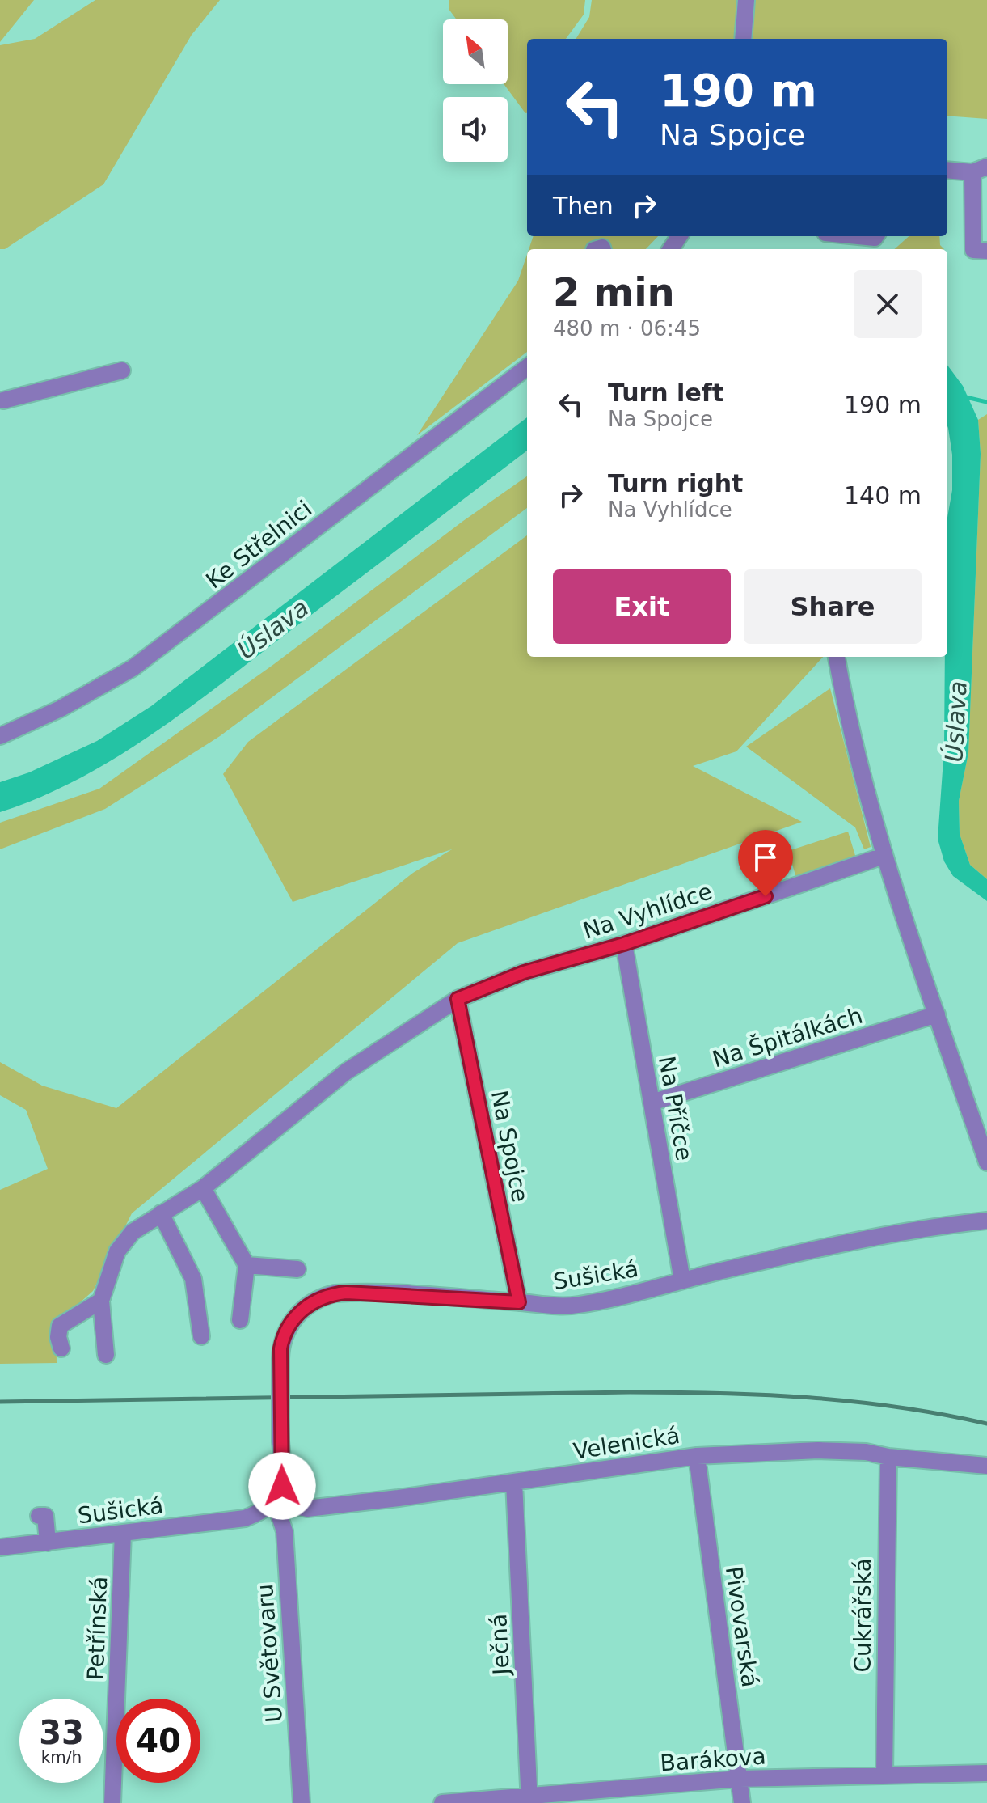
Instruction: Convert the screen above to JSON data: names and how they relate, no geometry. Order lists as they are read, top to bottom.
{
  "streets": {
    "street": [
      "Ke Střelnici",
      "Na Vyhlídce",
      "Na Špitálkách",
      "Na Příčce",
      "Na Spojce",
      "Sušická",
      "Velenická",
      "Cukrářská",
      "Pivovarská",
      "Petřínská",
      "Ječná",
      "U Světovaru",
      "Barákova"
    ]
  },
  "crossings": [
    ["Na Vyhlídce", "Na Příčce"],
    ["Na Vyhlídce", "Na Spojce"],
    ["Na Špitálkách", "Na Příčce"],
    ["Na Příčce", "Sušická"],
    ["Na Spojce", "Sušická"],
    ["Sušická", "Velenická"],
    ["Sušická", "Petřínská"],
    ["Sušická", "U Světovaru"],
    ["Velenická", "Cukrářská"],
    ["Velenická", "Pivovarská"],
    ["Velenická", "Ječná"],
    ["Velenická", "U Světovaru"],
    ["Cukrářská", "Barákova"],
    ["Pivovarská", "Barákova"],
    ["Ječná", "Barákova"]
  ],
  "water": ["Úslava"],
  "north": "top left",
  "page": {
    "turn": ["190 m", "Na Spojce"],
    "then": "Then",
    "heading": ["2 min", "480 m · 06:45"],
    "list": [
      {
        "name": "Turn left",
        "note": "Na Spojce",
        "value": "190 m"
      },
      {
        "name": "Turn right",
        "note": "Na Vyhlídce",
        "value": "140 m"
      }
    ],
    "buttons": ["Exit", "Share"],
    "speed": "33 km/h",
    "limit": "40"
  }
}
